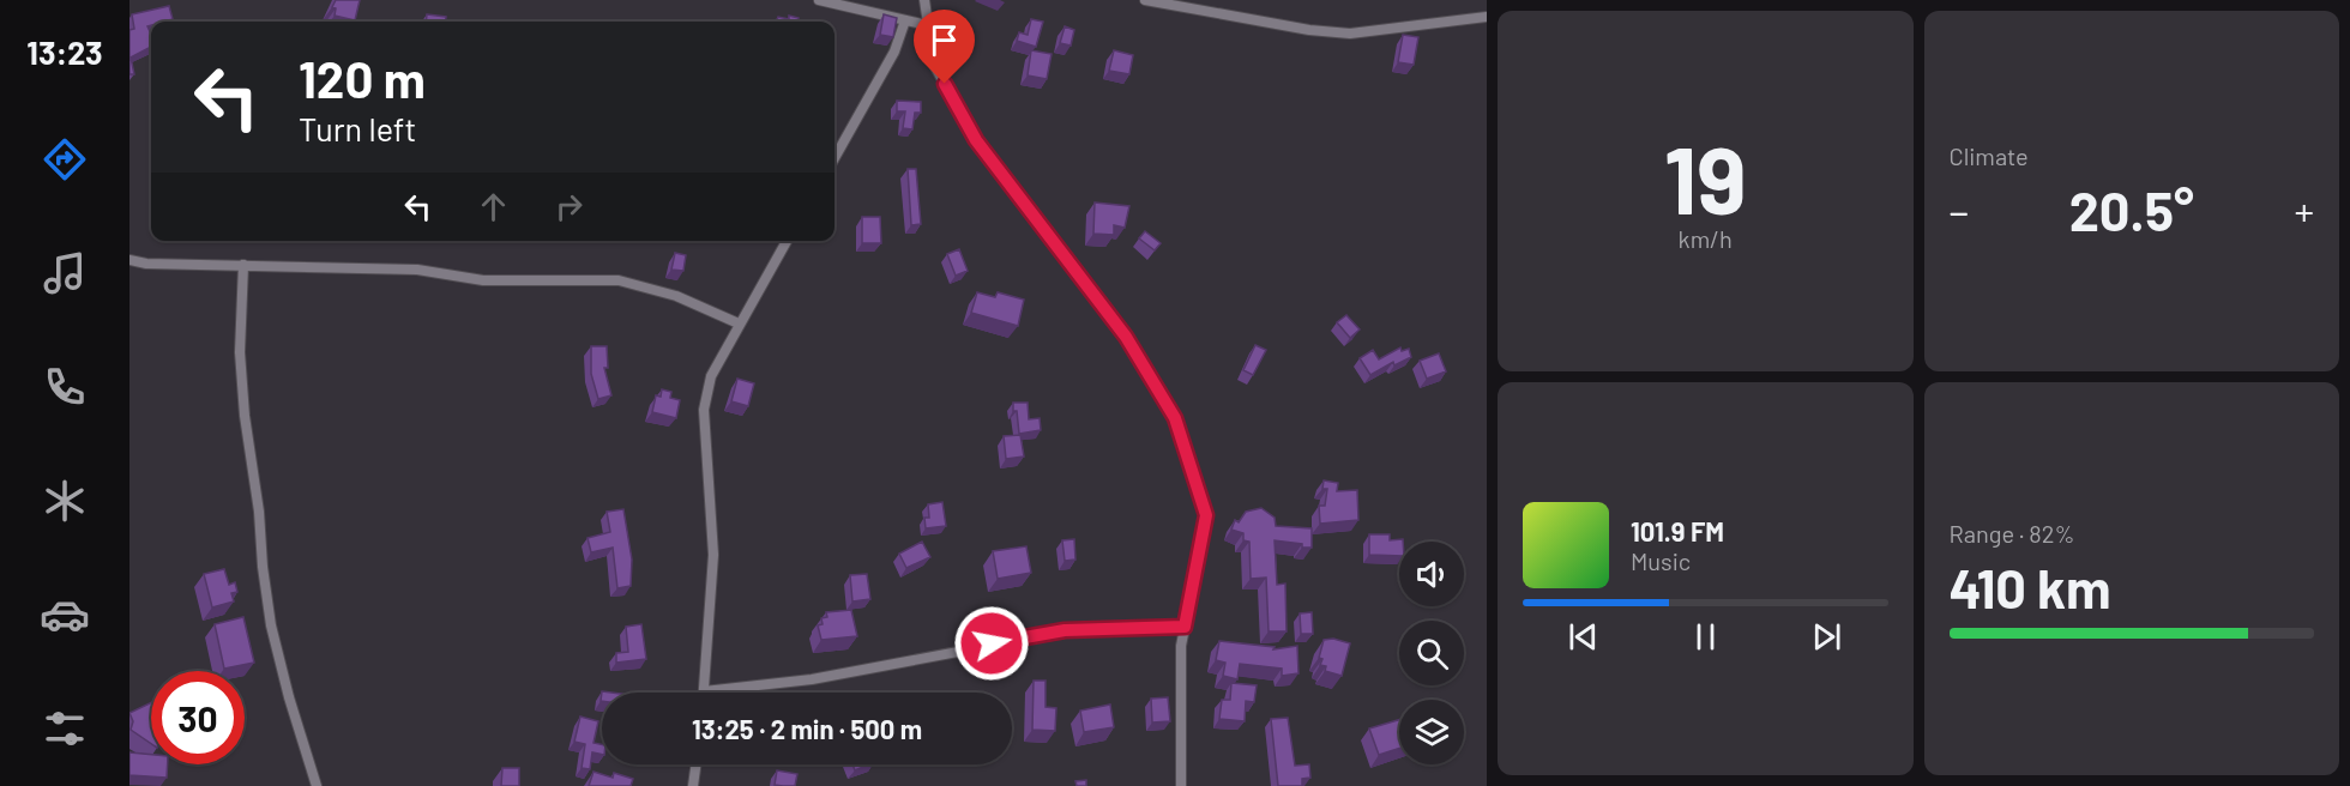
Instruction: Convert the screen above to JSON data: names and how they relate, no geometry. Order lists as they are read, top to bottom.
{
  "page": {
    "tabs": "13:23",
    "tile": [
      ["19", "km/h"],
      "Climate",
      ["Range · 82%", "410 km"]
    ],
    "turn": ["120 m", "Turn left"],
    "heat": ["−", "20.5°", "+"],
    "song": ["101.9 FM", "Music"],
    "limit": "30",
    "trip": "13:25 · 2 min · 500 m"
  }
}
